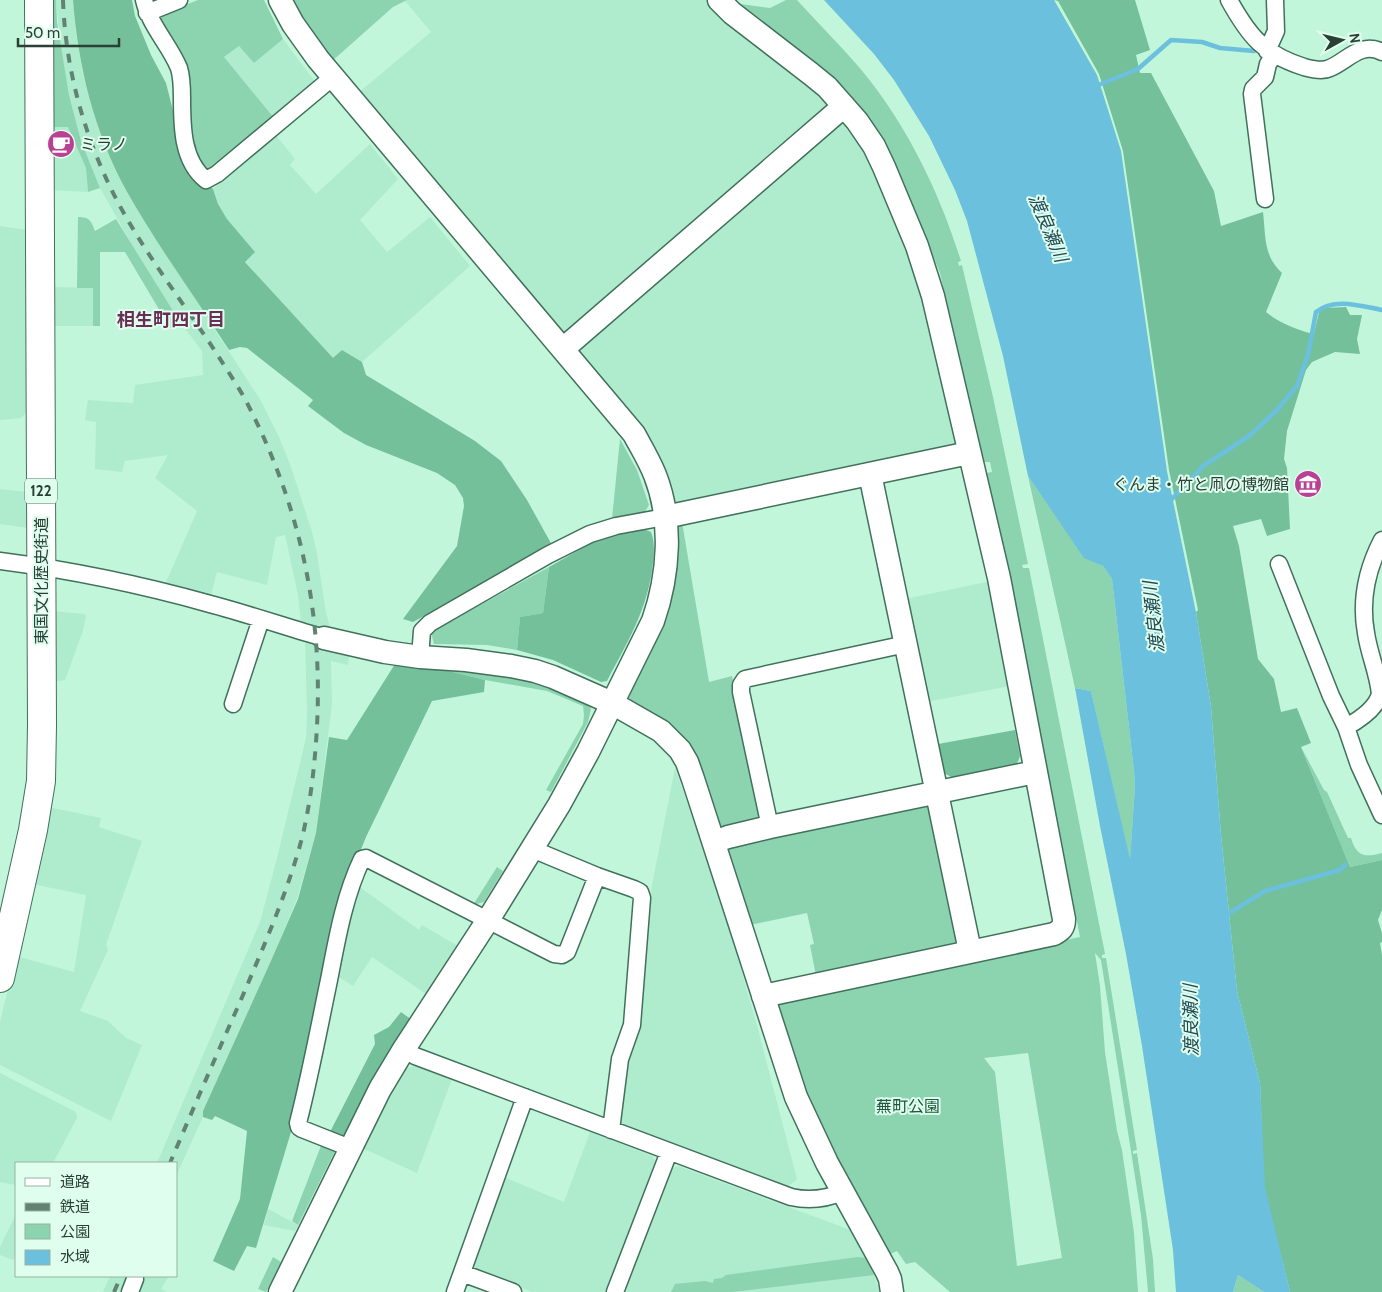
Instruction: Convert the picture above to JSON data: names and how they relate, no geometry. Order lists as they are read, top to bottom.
{
  "streets": {
    "highway": ["122", "東国文化歴史街道"]
  },
  "districts": ["相生町四丁目"],
  "water": ["渡良瀬川"],
  "parks": ["蕪町公園"],
  "places": {
    "cafe": ["ミラノ"],
    "museum": ["ぐんま・竹と凧の博物館"]
  },
  "legend": [
    "道路",
    "鉄道",
    "公園",
    "水域"
  ],
  "scale_bar": "50 m",
  "north": "right"
}
